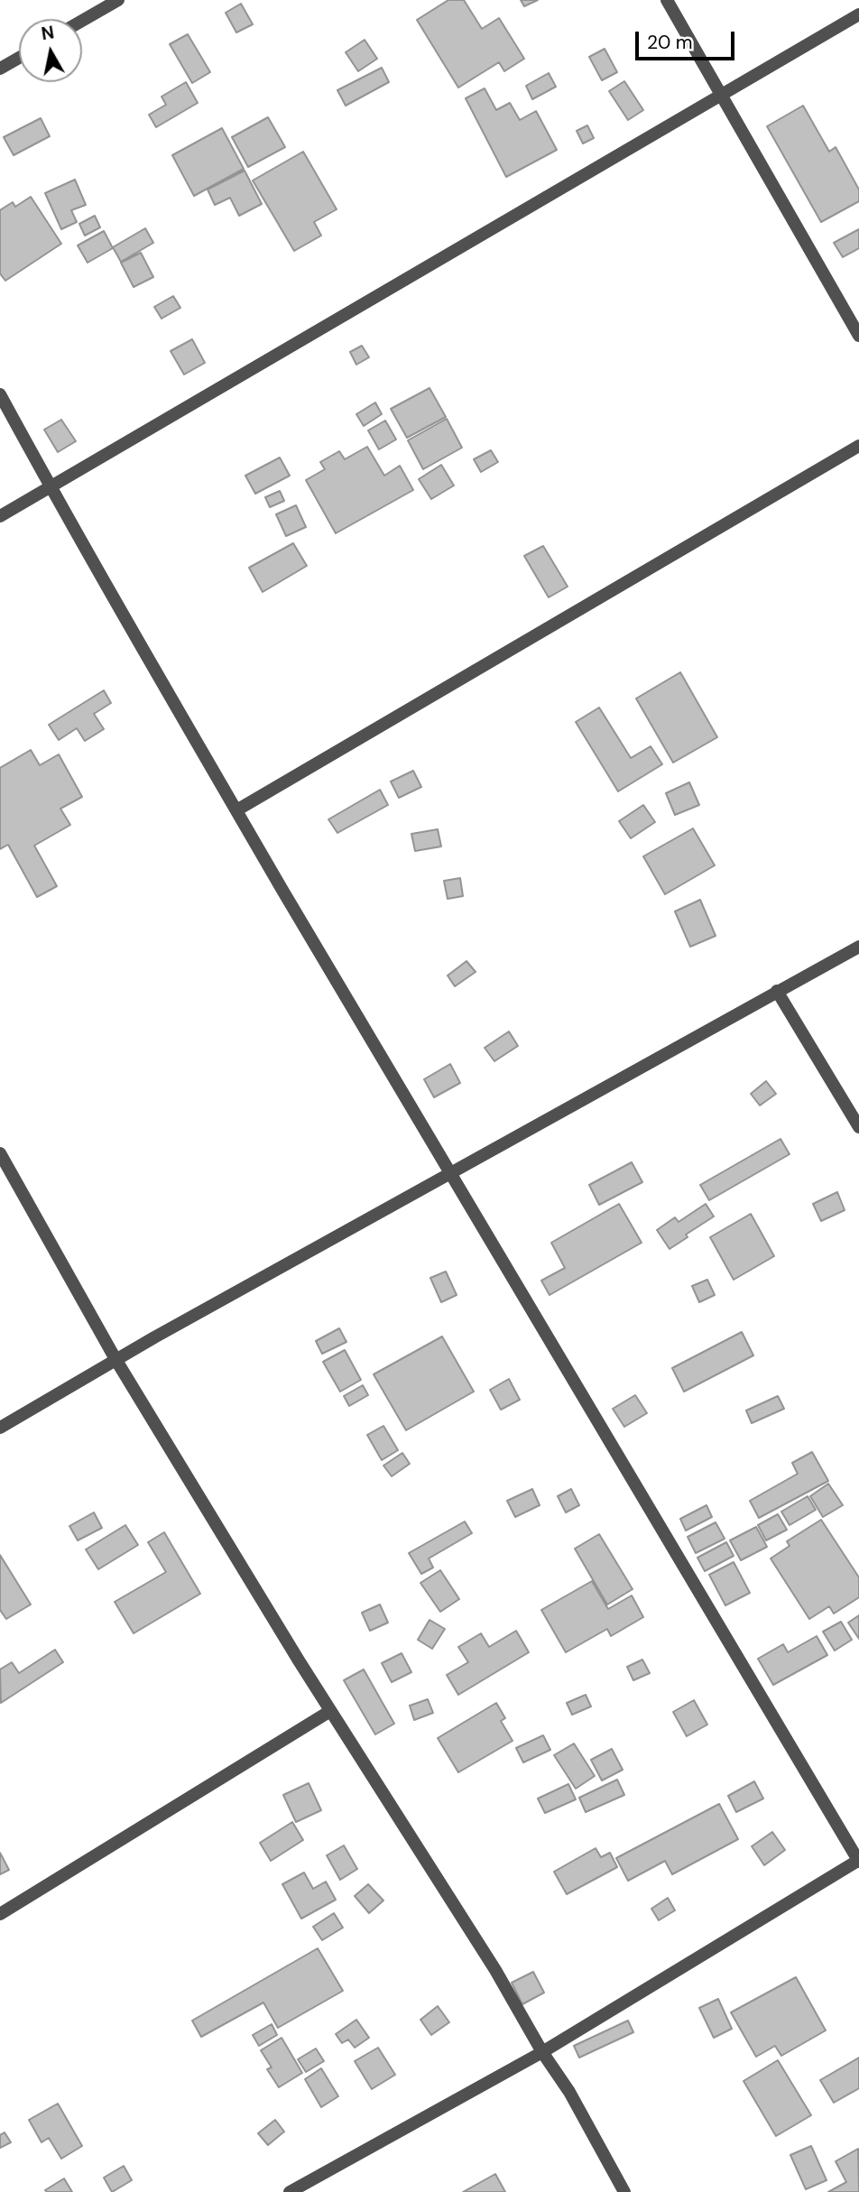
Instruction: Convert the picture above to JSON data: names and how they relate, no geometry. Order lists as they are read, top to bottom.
{
  "scale_bar": "20 m",
  "north": "top"
}
